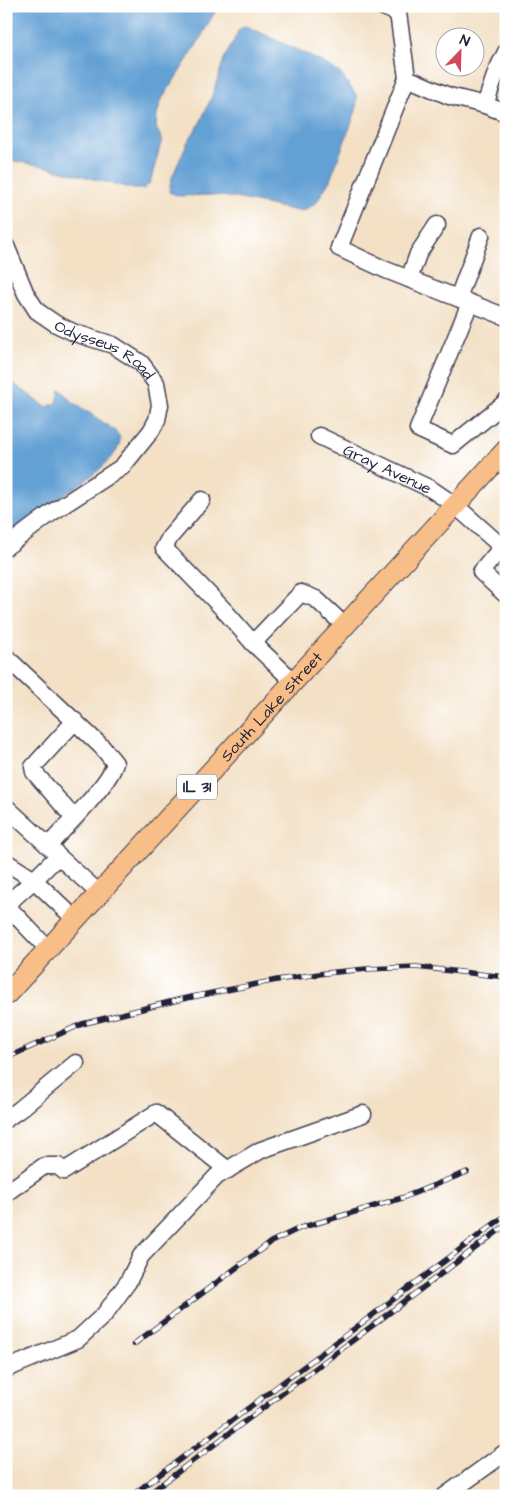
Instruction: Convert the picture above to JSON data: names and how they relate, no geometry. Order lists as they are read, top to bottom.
{
  "streets": {
    "main road": ["South Lake Street", "IL 31"],
    "street": ["Odysseus Road", "Gray Avenue"]
  },
  "crossings": [
    ["Gray Avenue", "South Lake Street"],
    ["Gray Avenue", "IL 31"],
    ["South Lake Street", "IL 31"]
  ],
  "north": "top right"
}
